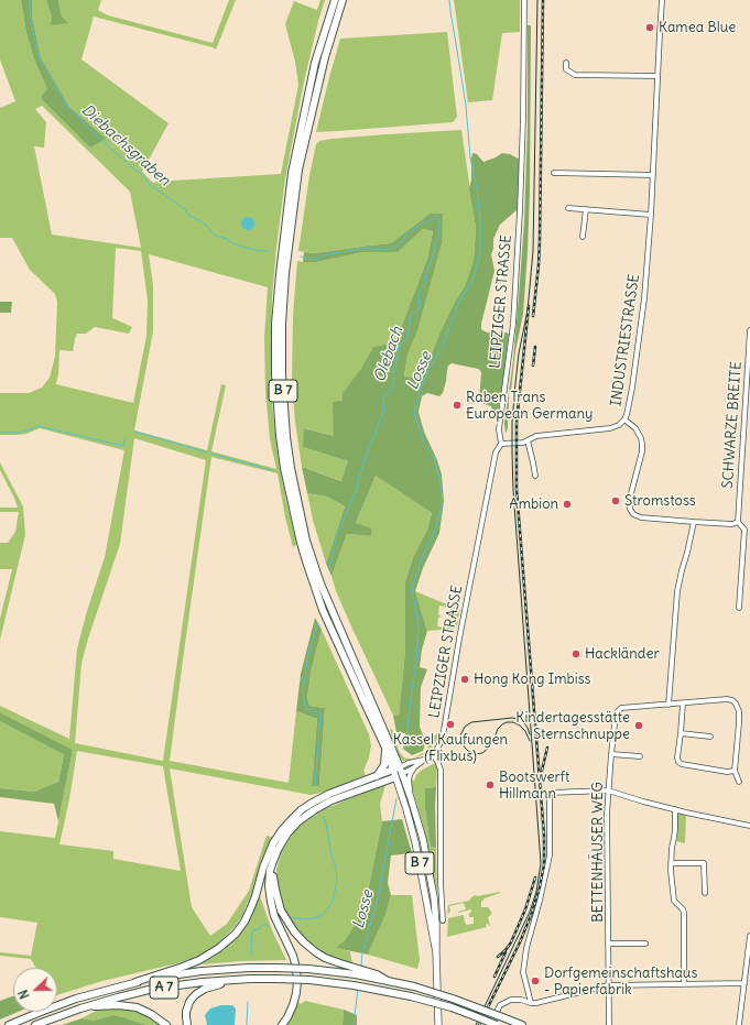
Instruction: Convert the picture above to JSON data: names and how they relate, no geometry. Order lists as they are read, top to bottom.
{
  "streets": {
    "highway": ["B 7", "A 7"],
    "street": [
      "LEIPZIGER STRASSE",
      "INDUSTRIESTRASSE",
      "SCHWARZE BREITE",
      "BETTENHÄUSER WEG"
    ]
  },
  "crossings": [
    ["LEIPZIGER STRASSE", "INDUSTRIESTRASSE"],
    ["LEIPZIGER STRASSE", "B 7"]
  ],
  "water": ["Diebachsgraben", "Olebach", "Losse"],
  "places": [
    "Kamea Blue",
    "Raben Trans European Germany",
    "Stromstoss",
    "Ambion",
    "Hackländer",
    "Hong Kong Imbiss",
    "Kassel Kaufungen (Flixbus)",
    "Kindertagesstätte Sternschnuppe",
    "Bootswerft Hillmann",
    "Dorfgemeinschaftshaus - Papierfabrik"
  ],
  "north": "left"
}
